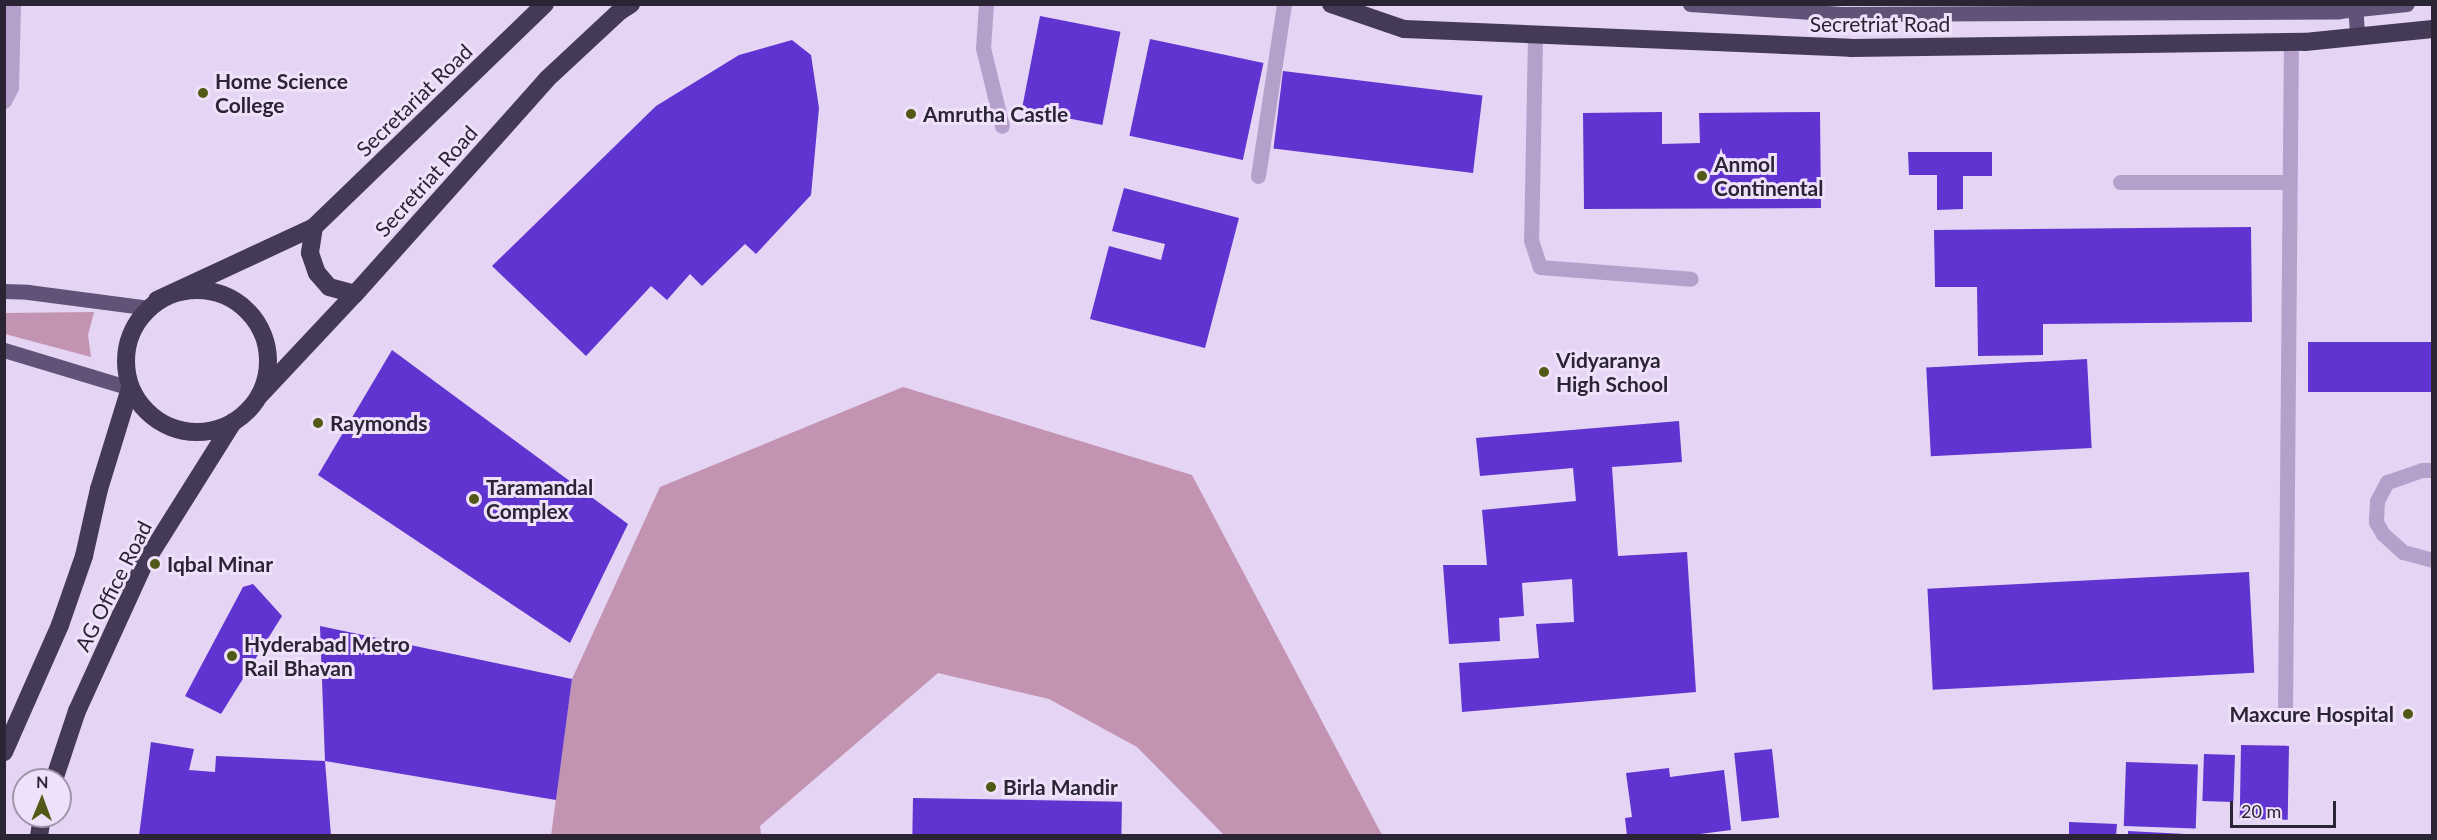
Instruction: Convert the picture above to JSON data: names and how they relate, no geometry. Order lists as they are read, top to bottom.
{
  "streets": {
    "highway": ["Secretriat Road", "Secretariat Road", "AG Office Road"]
  },
  "crossings": [
    ["Secretriat Road", "Secretariat Road"],
    ["Secretriat Road", "AG Office Road"],
    ["Secretariat Road", "AG Office Road"]
  ],
  "places": [
    "Home Science College",
    "Amrutha Castle",
    "Anmol Continental",
    "Vidyaranya High School",
    "Raymonds",
    "Taramandal Complex",
    "Iqbal Minar",
    "Hyderabad Metro Rail Bhavan",
    "Maxcure Hospital",
    "Birla Mandir"
  ],
  "scale_bar": "20 m",
  "north": "top"
}
